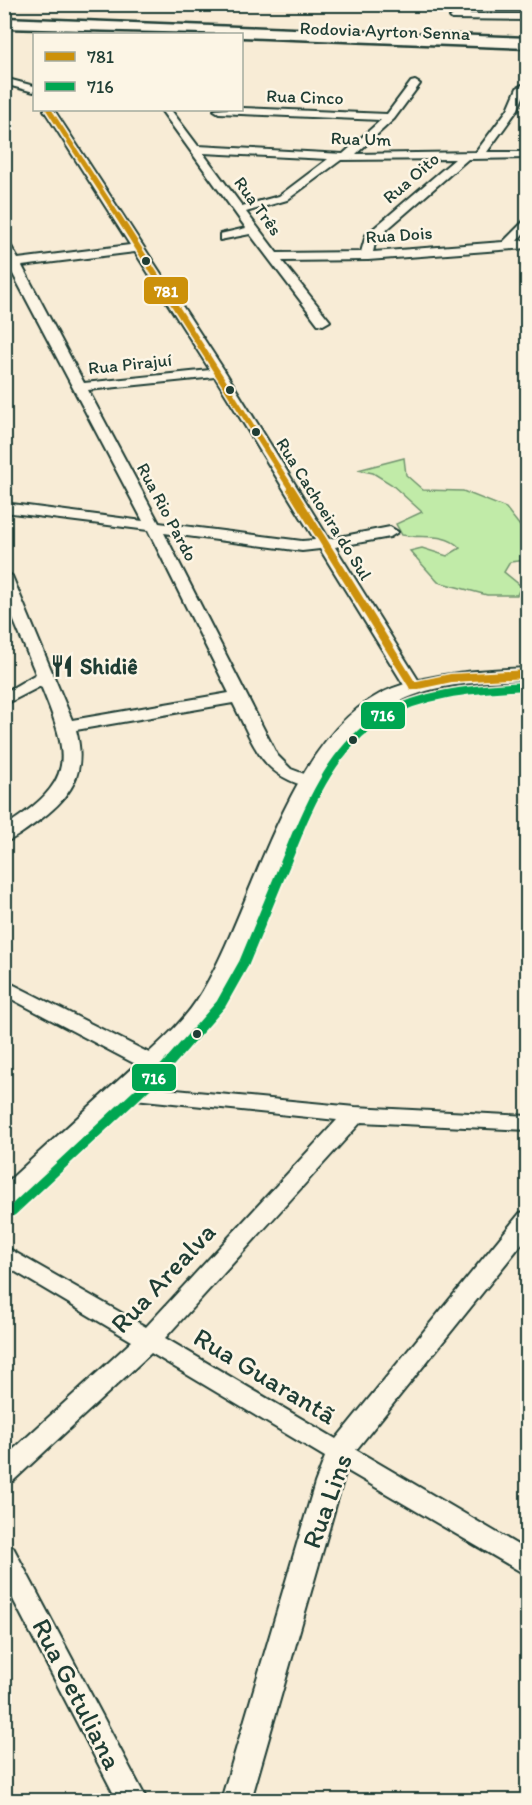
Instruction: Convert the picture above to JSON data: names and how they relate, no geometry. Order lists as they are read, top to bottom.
{
  "streets": {
    "highway": ["Rodovia Ayrton Senna"],
    "street": [
      "Rua Cinco",
      "Rua Um",
      "Rua Oito",
      "Rua Três",
      "Rua Dois",
      "Rua Pirajuí",
      "Rua Cachoeira do Sul",
      "Rua Rio Pardo",
      "Rua Arealva",
      "Rua Guarantã",
      "Rua Lins",
      "Rua Getuliana"
    ]
  },
  "crossings": [
    ["Rua Um", "Rua Oito"],
    ["Rua Um", "Rua Três"],
    ["Rua Oito", "Rua Dois"],
    ["Rua Três", "Rua Dois"],
    ["Rua Pirajuí", "Rua Cachoeira do Sul"],
    ["Rua Pirajuí", "Rua Rio Pardo"],
    ["Rua Arealva", "Rua Guarantã"],
    ["Rua Guarantã", "Rua Lins"]
  ],
  "places": {
    "restaurant": ["Shidiê"]
  },
  "lines": ["transit line 781", "transit line 716"],
  "legend": ["781", "716"]
}
